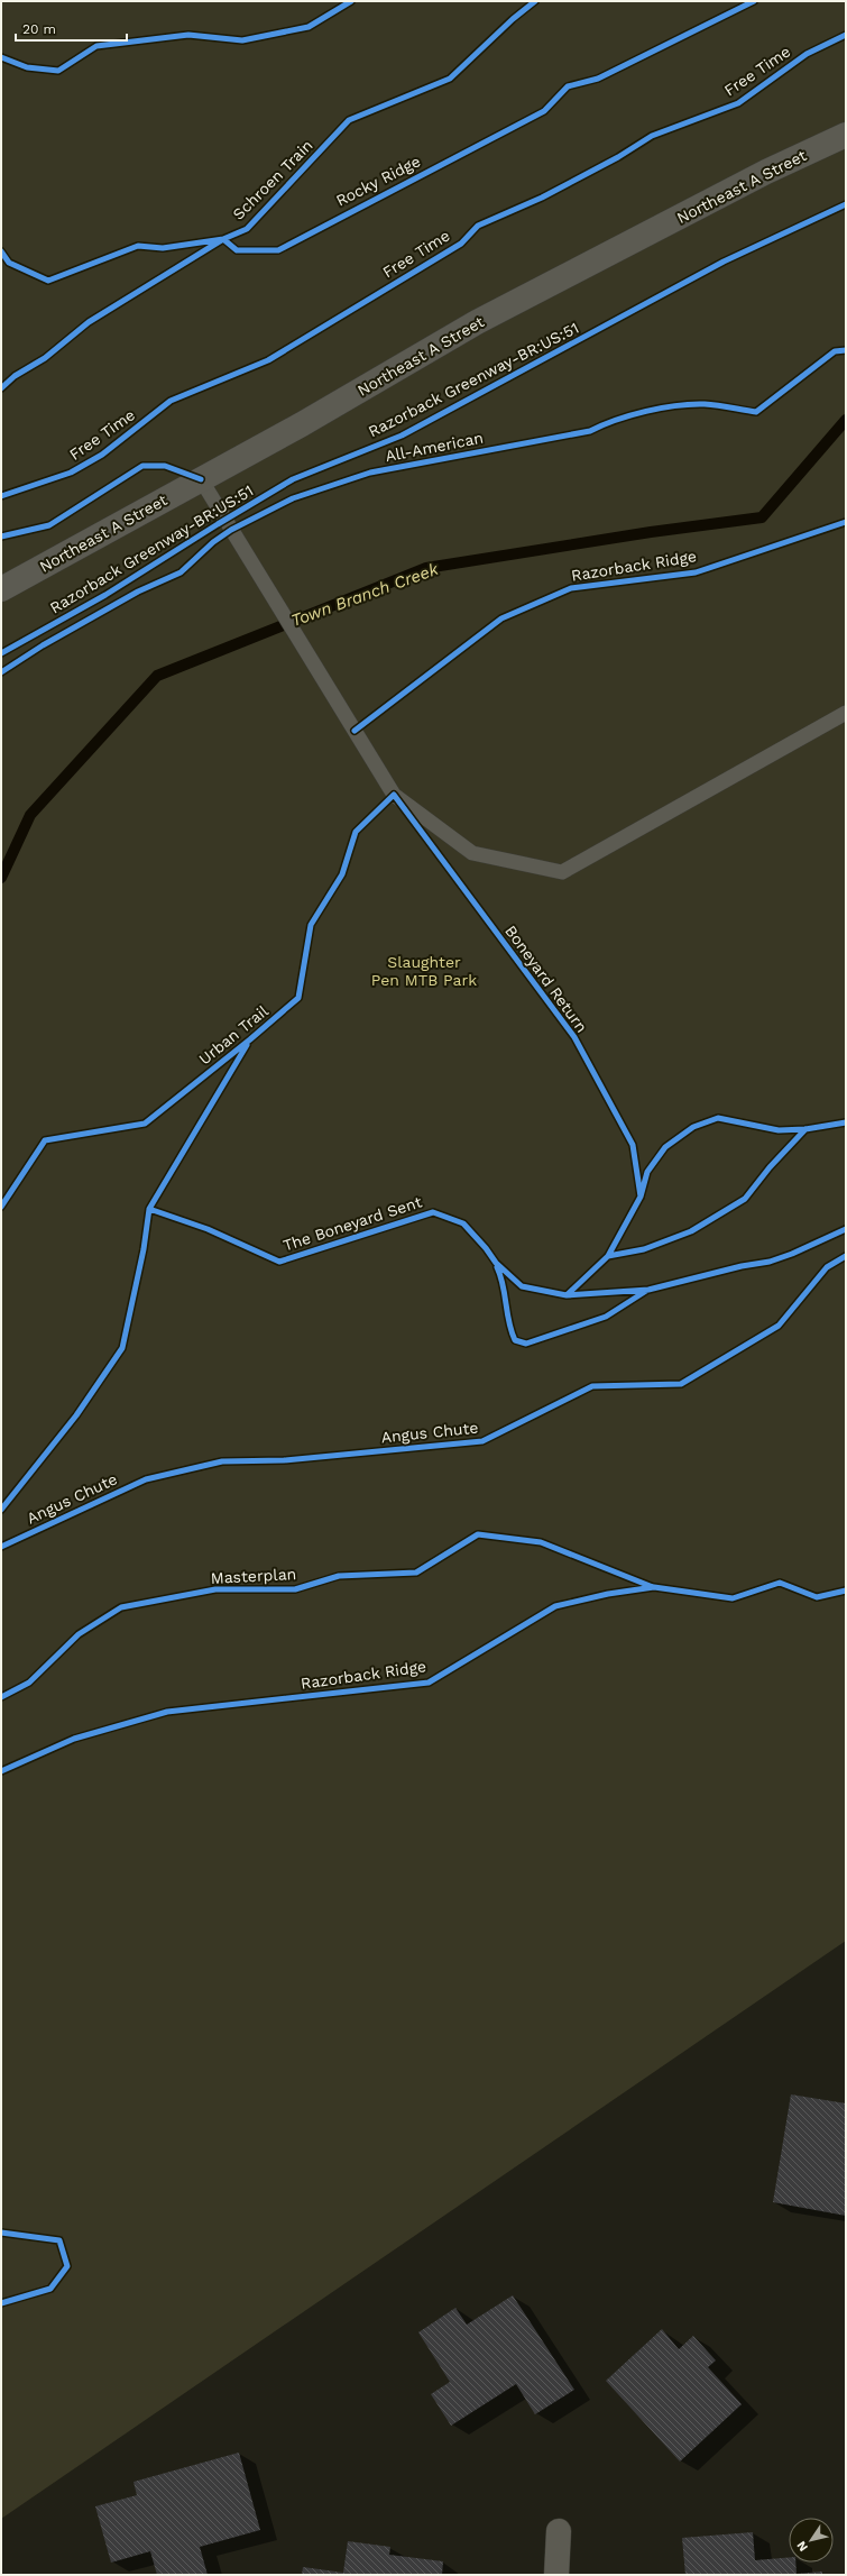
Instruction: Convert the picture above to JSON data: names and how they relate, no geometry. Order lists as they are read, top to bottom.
{
  "streets": {
    "street": ["Northeast A Street"],
    "cycle path": [
      "Free Time",
      "Schroen Train",
      "Rocky Ridge",
      "Razorback Greenway-BR:US:51",
      "All-American",
      "Razorback Ridge",
      "Boneyard Return",
      "Urban Trail",
      "The Boneyard Sent",
      "Angus Chute",
      "Masterplan"
    ]
  },
  "water": ["Town Branch Creek"],
  "parks": ["Slaughter Pen MTB Park"],
  "scale_bar": "20 m",
  "north": "bottom left"
}
